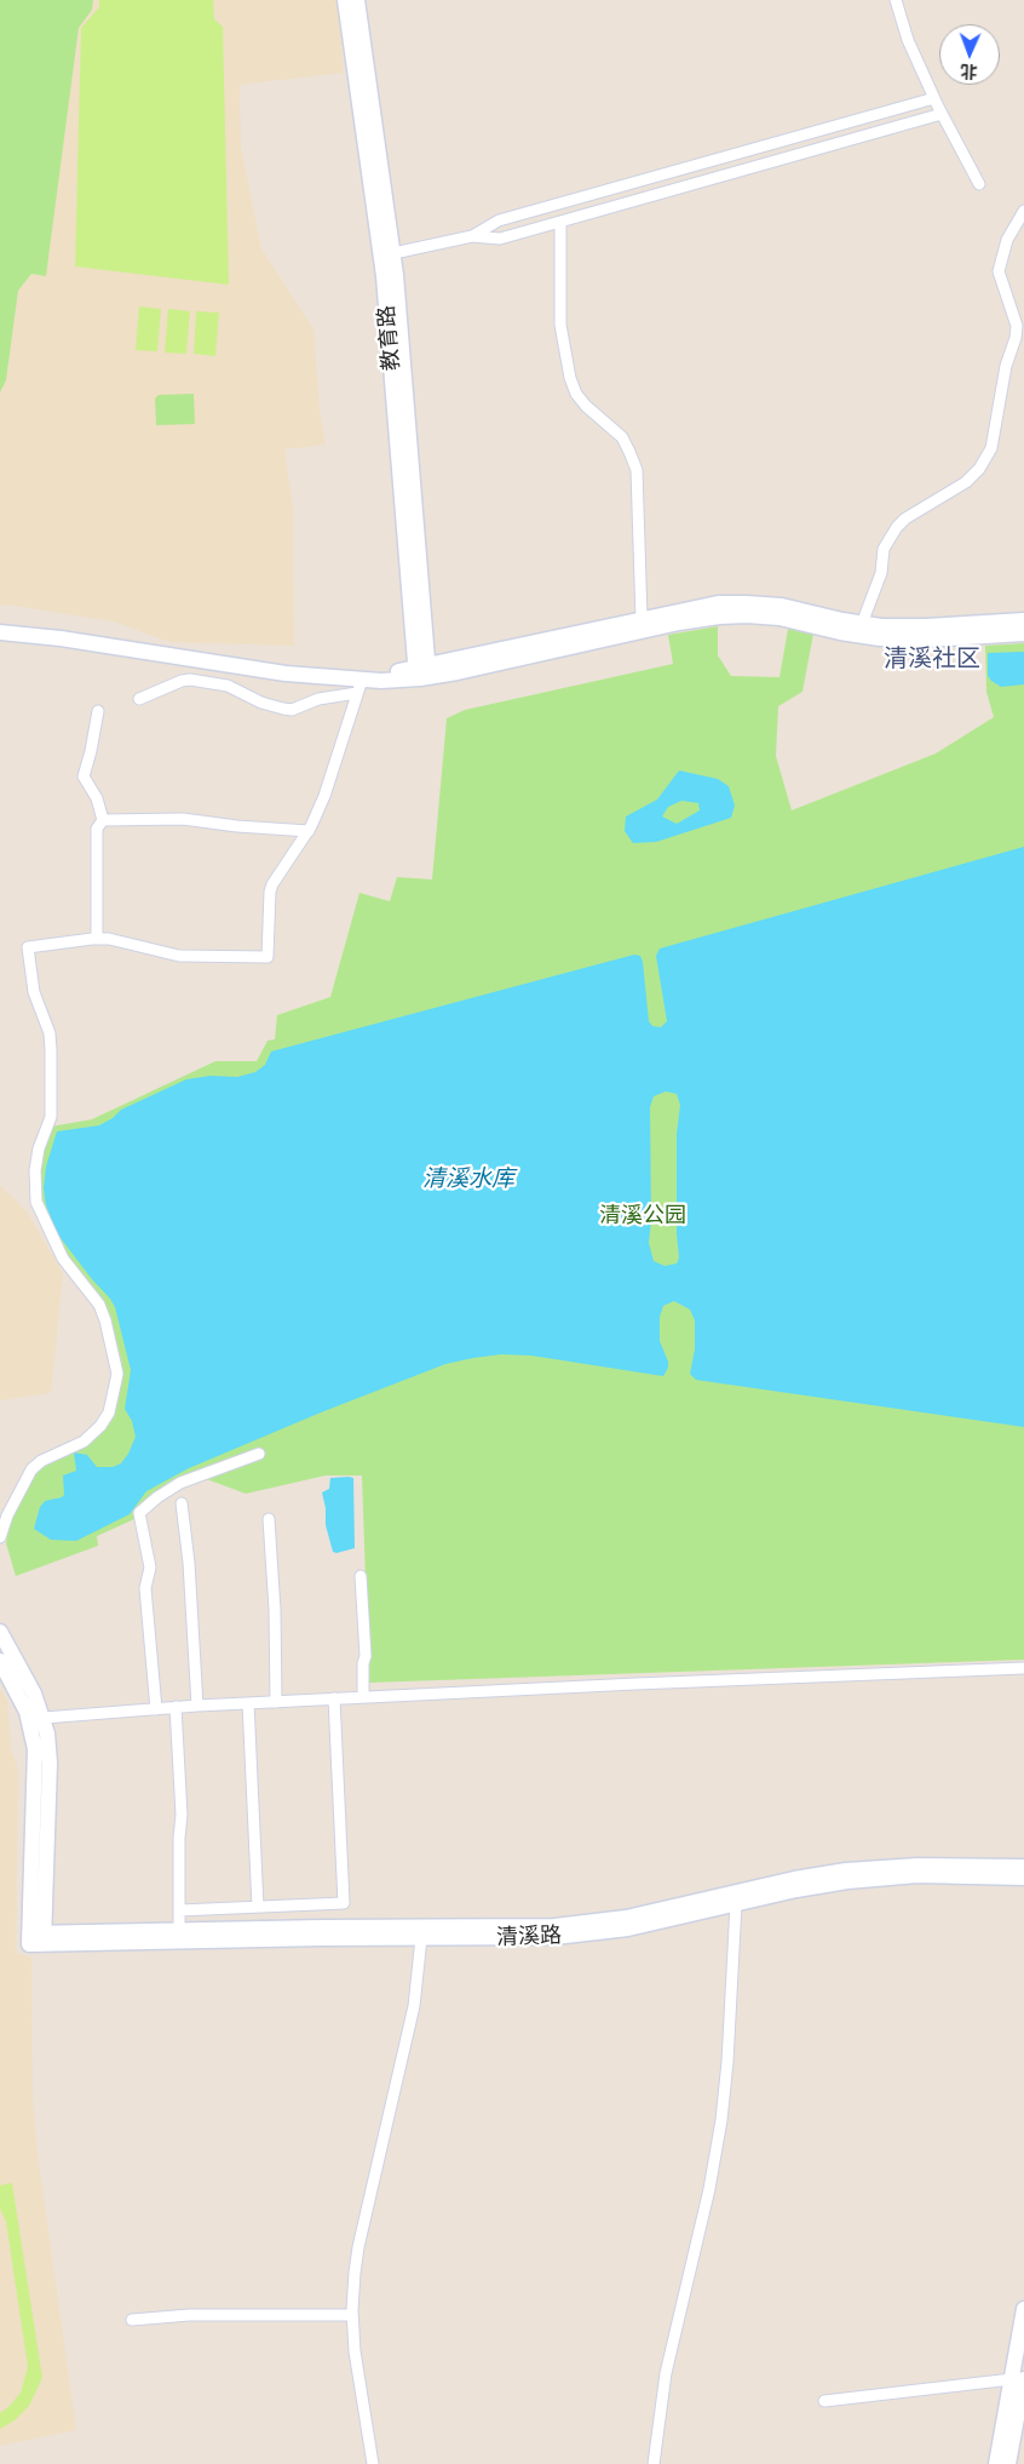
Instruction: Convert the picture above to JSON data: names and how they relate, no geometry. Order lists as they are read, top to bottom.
{
  "streets": {
    "street": ["教育路", "清溪路"]
  },
  "districts": ["清溪社区"],
  "water": ["清溪水库"],
  "parks": ["清溪公园"],
  "north": "bottom"
}
